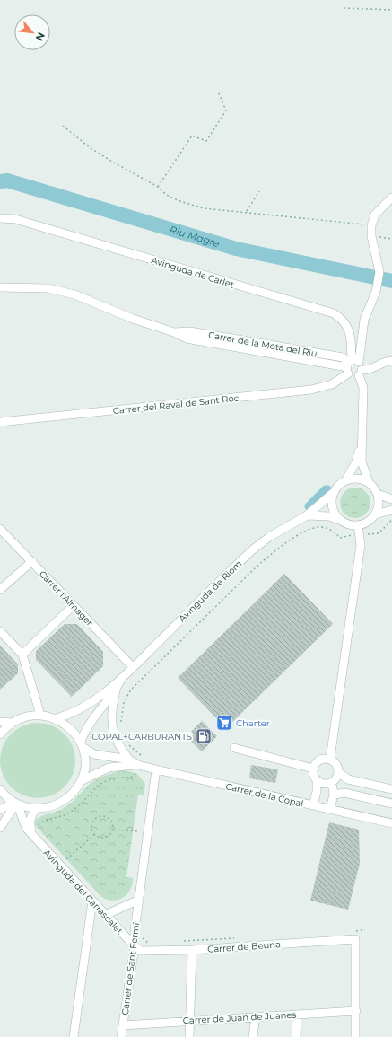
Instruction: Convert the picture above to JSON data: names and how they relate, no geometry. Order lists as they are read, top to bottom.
{
  "streets": {
    "street": [
      "Avinguda de Carlet",
      "Carrer de la Mota del Riu",
      "Carrer del Raval de Sant Roc",
      "Avinguda de Riom",
      "Carrer l'Almager",
      "Carrer de la Copal",
      "Avinguda del Carrascalet",
      "Carrer de Beuna",
      "Carrer de Sant Fermí",
      "Carrer de Juan de Juanes"
    ]
  },
  "crossings": [
    ["Avinguda de Carlet", "Carrer de la Mota del Riu"],
    ["Avinguda de Carlet", "Carrer del Raval de Sant Roc"],
    ["Carrer de la Mota del Riu", "Carrer del Raval de Sant Roc"],
    ["Avinguda de Riom", "Carrer l'Almager"],
    ["Avinguda de Riom", "Carrer de la Copal"],
    ["Carrer de la Copal", "Carrer de Sant Fermí"],
    ["Avinguda del Carrascalet", "Carrer de Beuna"],
    ["Avinguda del Carrascalet", "Carrer de Sant Fermí"],
    ["Carrer de Beuna", "Carrer de Sant Fermí"],
    ["Carrer de Sant Fermí", "Carrer de Juan de Juanes"]
  ],
  "water": ["Riu Magre"],
  "places": {
    "supermarket": ["Charter"],
    "fuel station": ["COPAL+CARBURANTS"]
  },
  "north": "bottom right"
}
